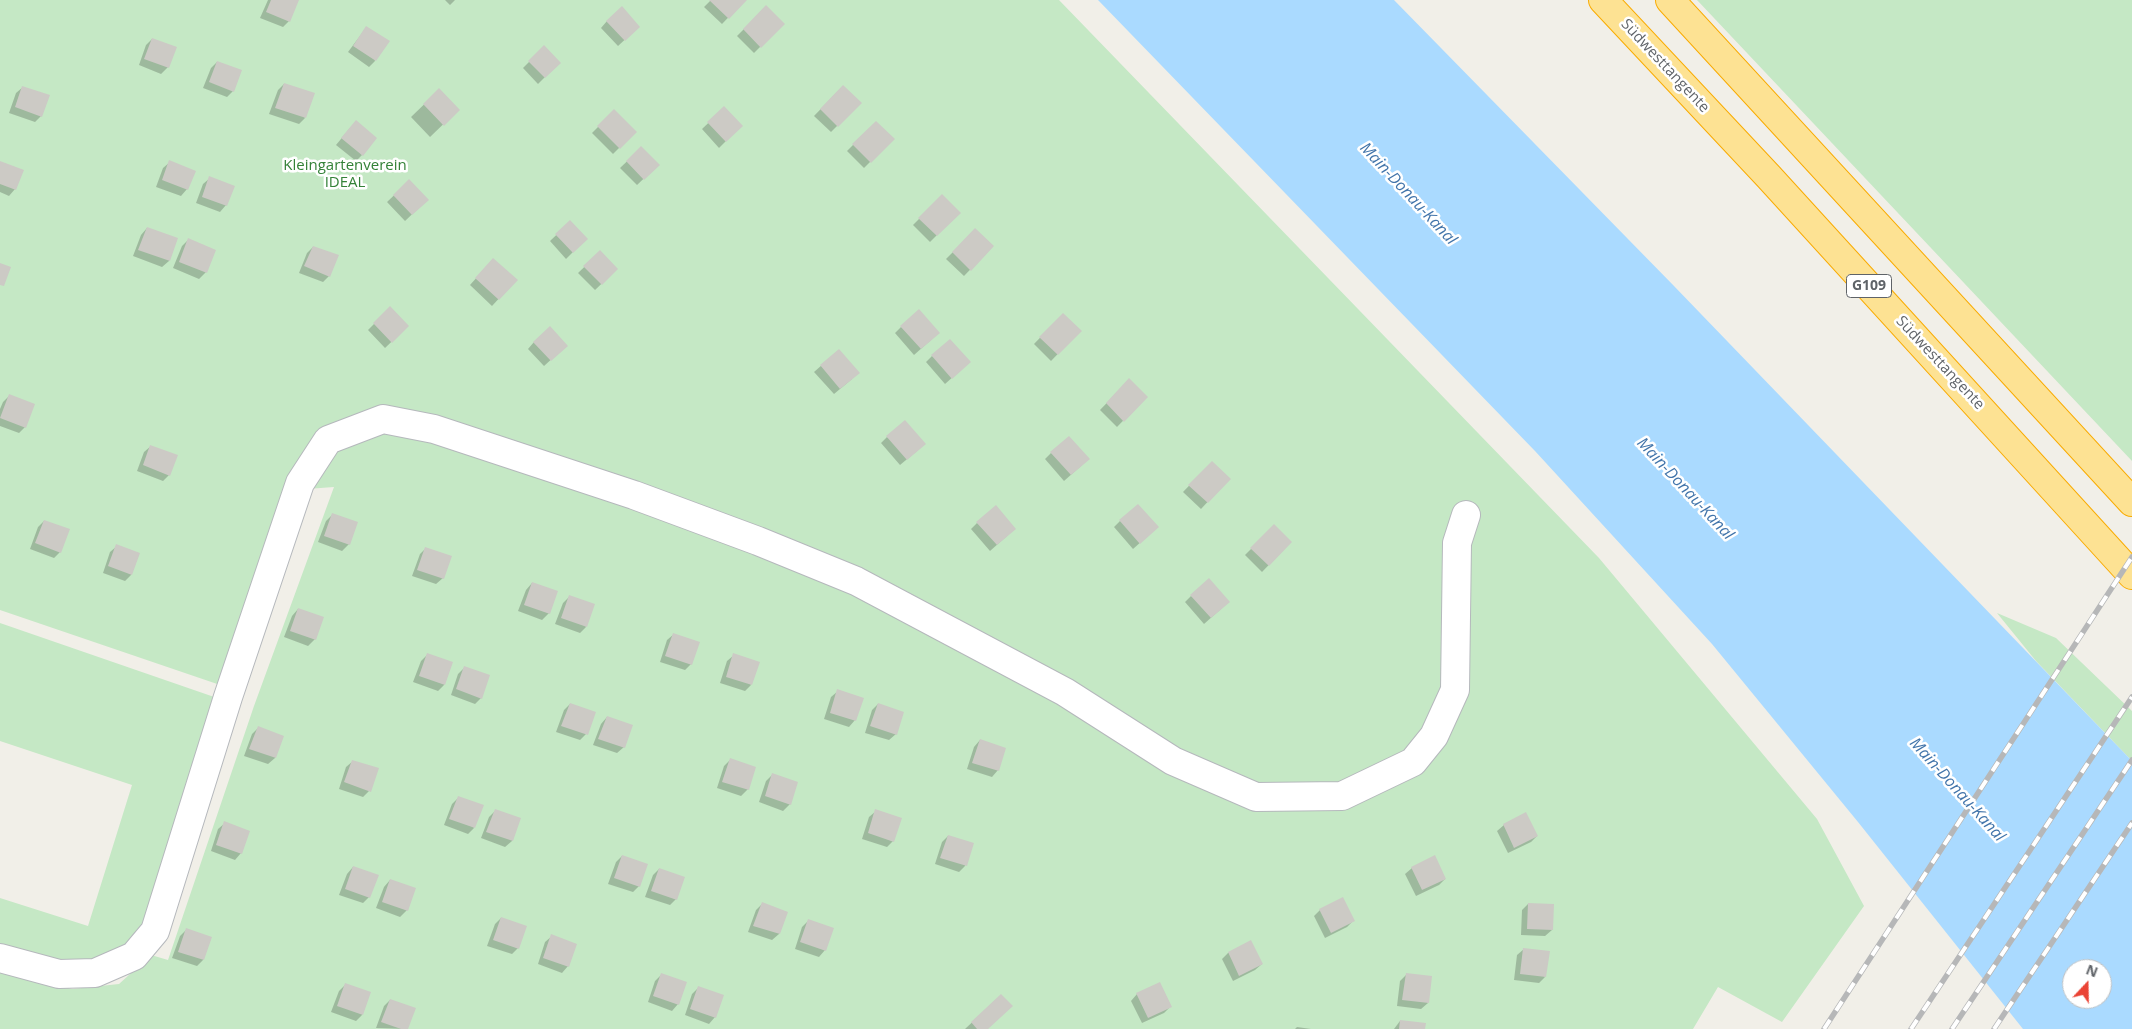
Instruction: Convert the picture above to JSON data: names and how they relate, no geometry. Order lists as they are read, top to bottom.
{
  "streets": {
    "highway": ["Südwesttangente", "G109"]
  },
  "water": ["Main-Donau-Kanal"],
  "parks": ["Kleingartenverein IDEAL"],
  "north": "top"
}
